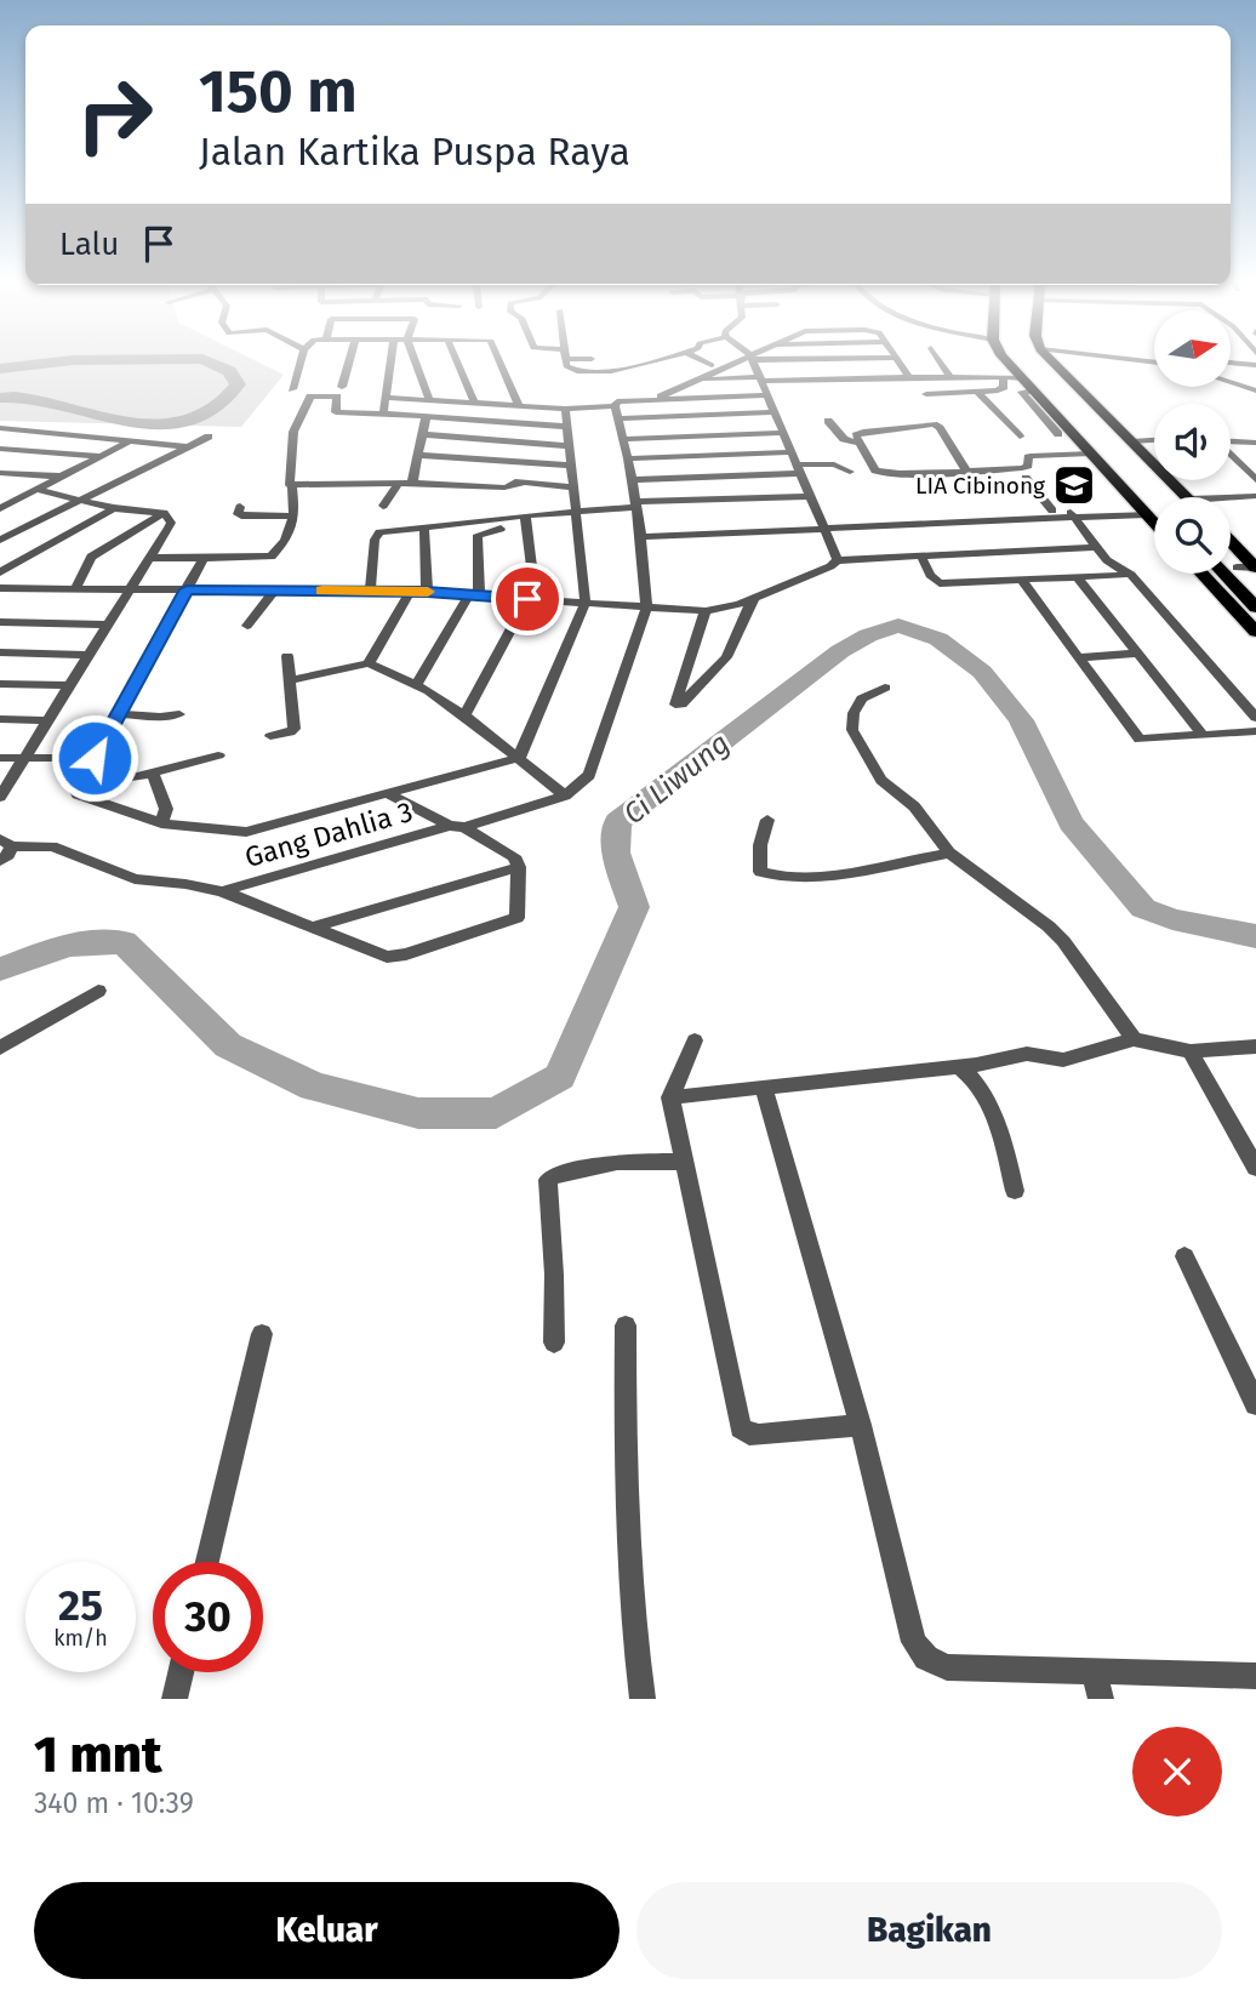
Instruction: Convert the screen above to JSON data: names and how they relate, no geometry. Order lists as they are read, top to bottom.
{
  "streets": {
    "street": ["Gang Dahlia 3"]
  },
  "water": ["Ci Liwung"],
  "places": {
    "school or university": ["LIA Cibinong"]
  },
  "north": "right",
  "page": {
    "turn": ["150 m", "Jalan Kartika Puspa Raya"],
    "then": "Lalu",
    "speed": "25 km/h",
    "limit": "30",
    "heading": ["1 mnt", "340 m · 10:39"],
    "buttons": ["Keluar", "Bagikan"]
  }
}
